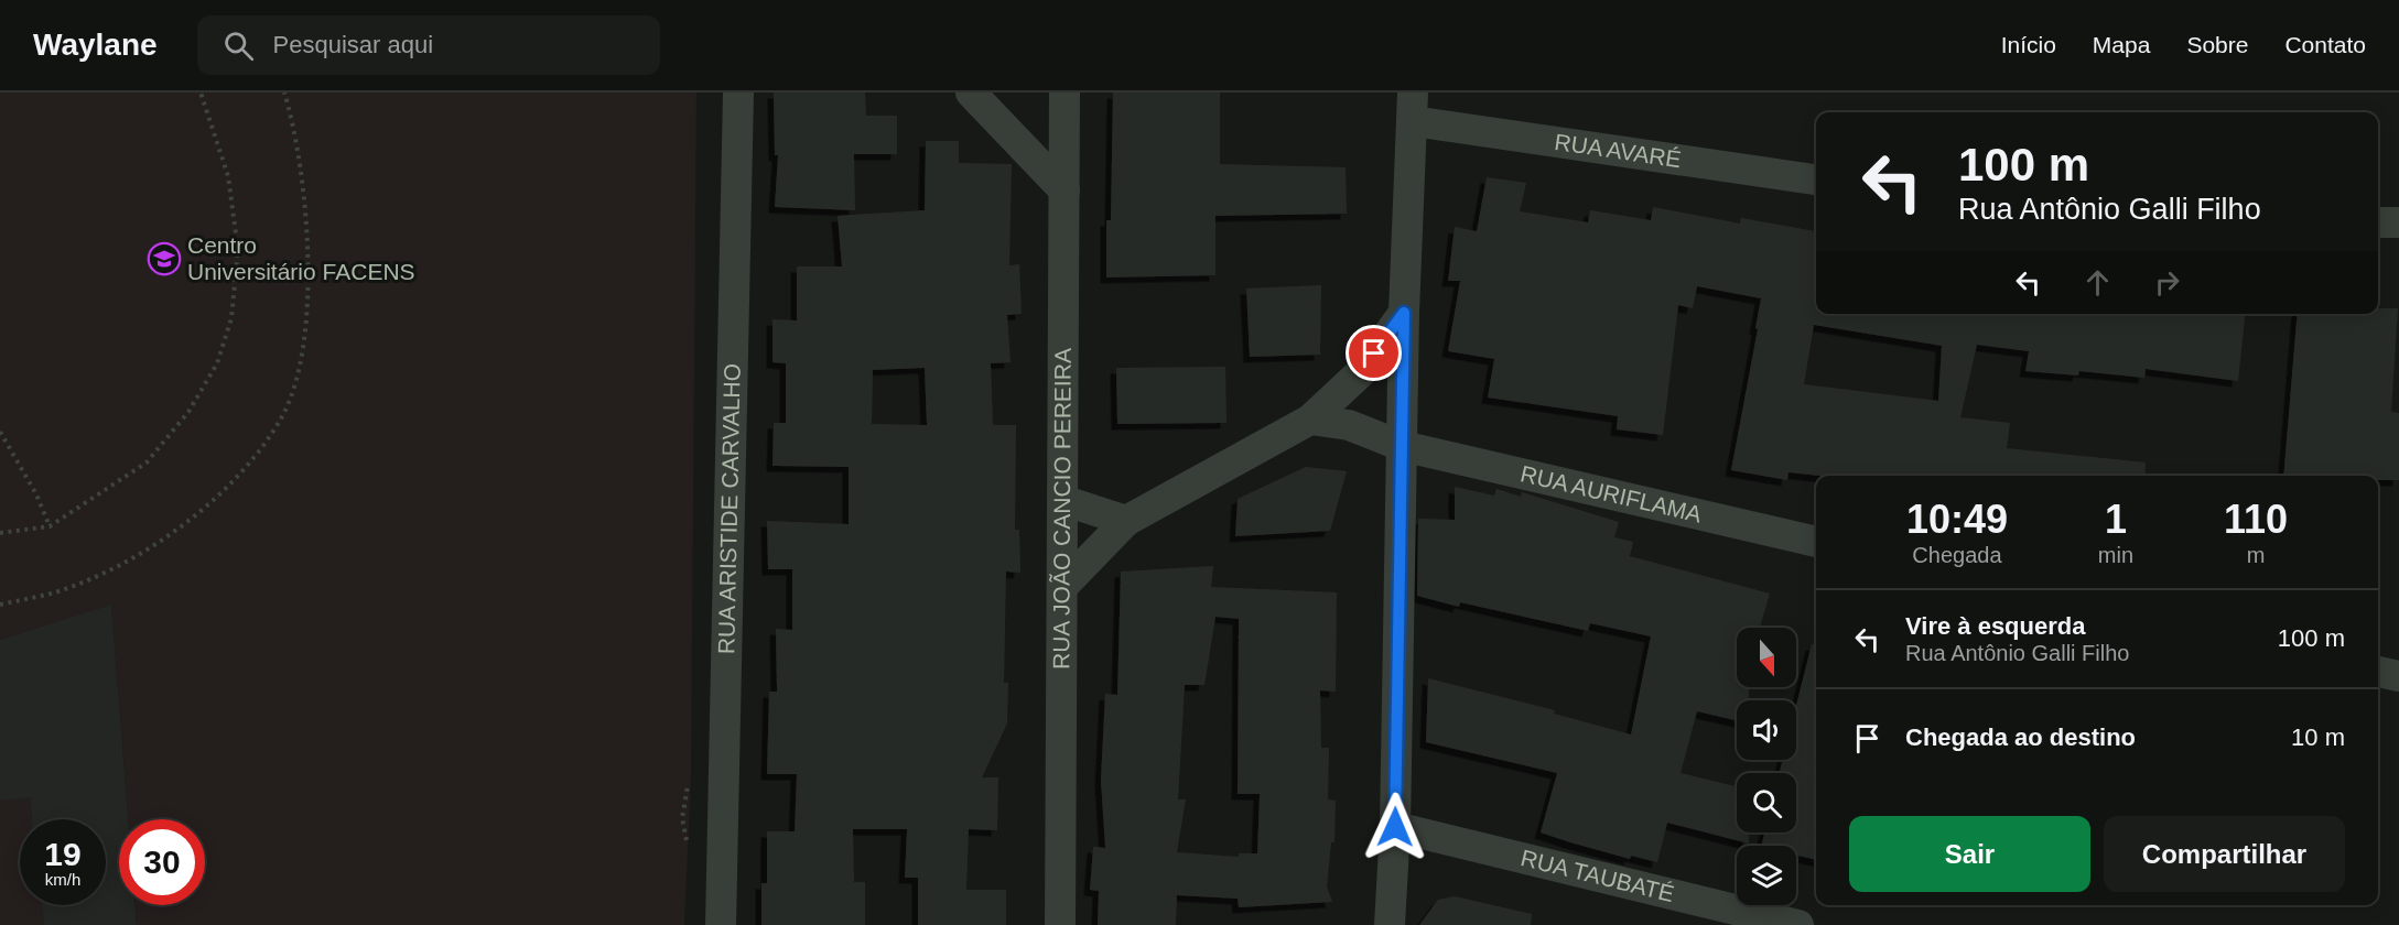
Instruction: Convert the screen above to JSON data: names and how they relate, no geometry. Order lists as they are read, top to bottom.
{
  "streets": {
    "street": [
      "RUA AVARÉ",
      "RUA AURIFLAMA",
      "RUA ARISTIDE CARVALHO",
      "RUA JOÃO CANCIO PEREIRA",
      "RUA TAUBATÉ"
    ]
  },
  "places": {
    "school or university": ["Centro Universitário FACENS"]
  },
  "north": "bottom",
  "page": {
    "header": "Waylane",
    "search": "Pesquisar aqui",
    "nav": [
      "Início",
      "Mapa",
      "Sobre",
      "Contato"
    ],
    "turn": ["100 m", "Rua Antônio Galli Filho"],
    "eta": [
      "10:49",
      "Chegada",
      "1",
      "min",
      "110",
      "m"
    ],
    "list": [
      {
        "name": "Vire à esquerda",
        "note": "Rua Antônio Galli Filho",
        "value": "100 m"
      },
      {
        "name": "Chegada ao destino",
        "value": "10 m"
      }
    ],
    "buttons": ["Sair", "Compartilhar"],
    "speed": "19 km/h",
    "limit": "30"
  }
}
